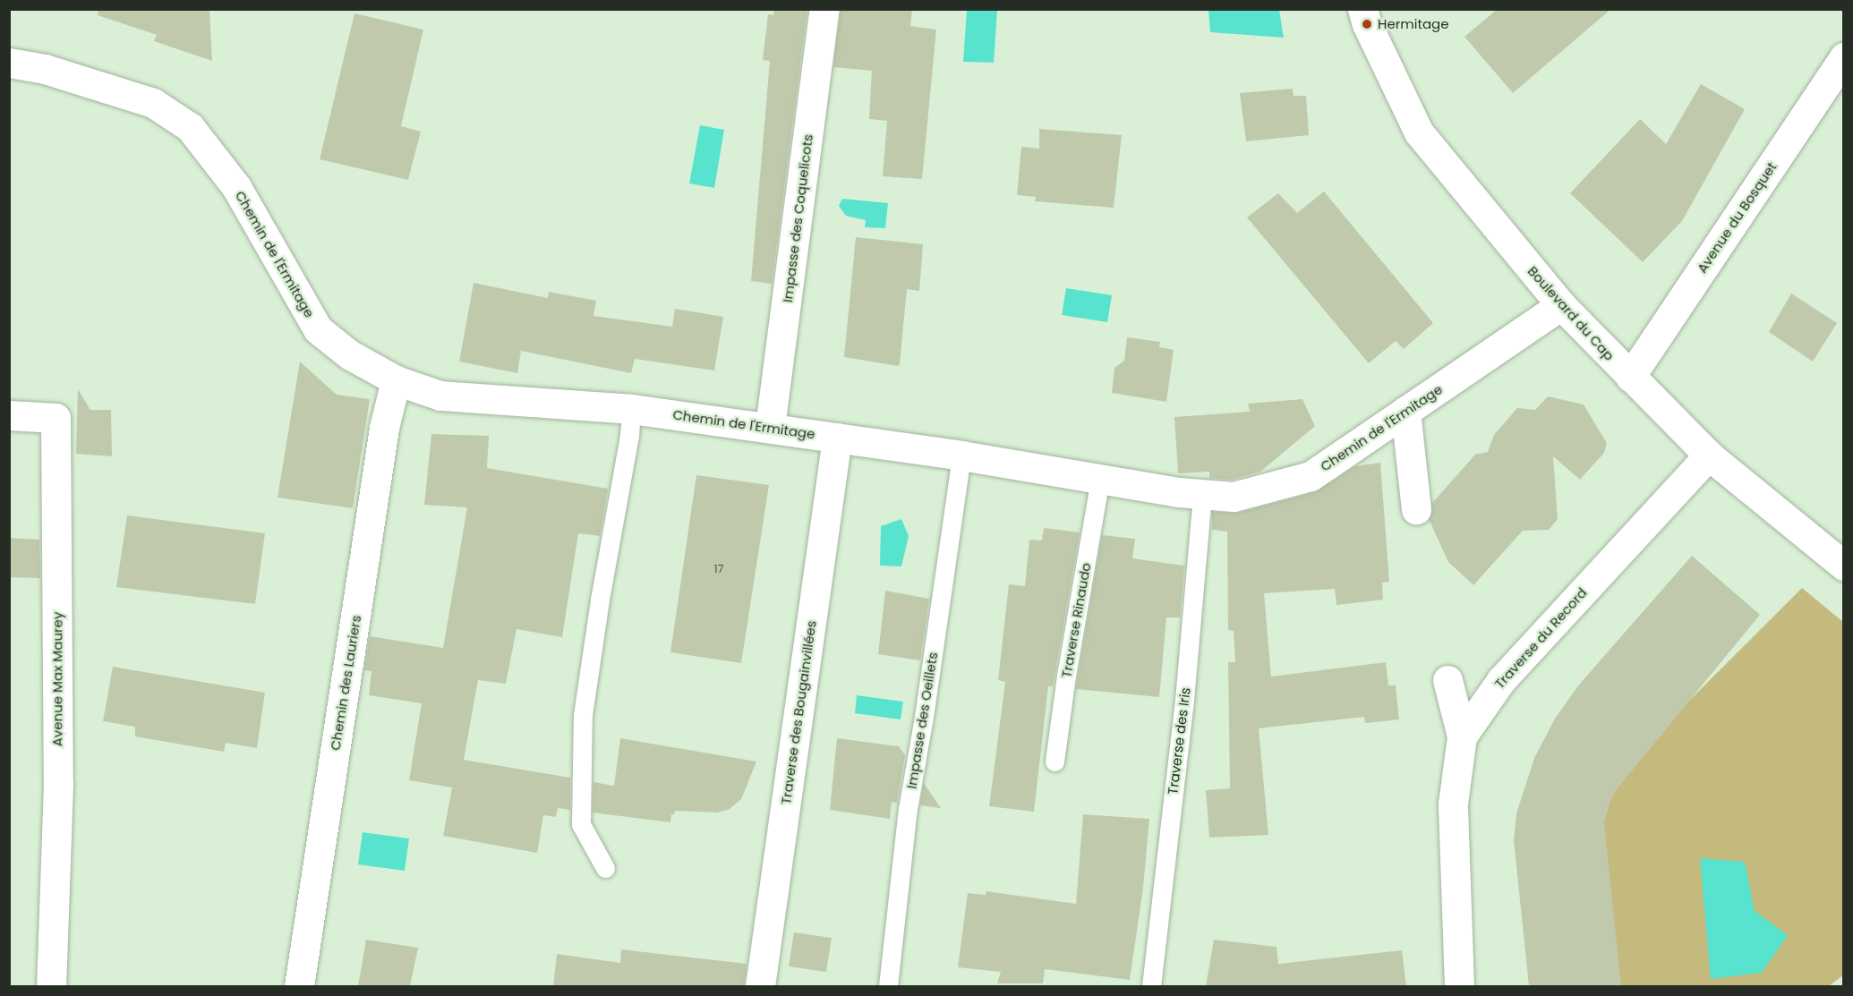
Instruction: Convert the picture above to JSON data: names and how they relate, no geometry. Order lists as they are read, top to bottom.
{
  "streets": {
    "street": [
      "Avenue du Bosquet",
      "Impasse des Coquelicots",
      "Chemin de l'Ermitage",
      "Boulevard du Cap",
      "Traverse du Record",
      "Avenue Max Maurey",
      "Chemin des Lauriers",
      "Traverse des Bougainvillées"
    ],
    "lane": ["Traverse Rinaudo", "Impasse des Oeillets", "Traverse des Iris"]
  },
  "crossings": [
    ["Avenue du Bosquet", "Boulevard du Cap"],
    ["Impasse des Coquelicots", "Chemin de l'Ermitage"],
    ["Chemin de l'Ermitage", "Boulevard du Cap"],
    ["Chemin de l'Ermitage", "Traverse Rinaudo"],
    ["Chemin de l'Ermitage", "Chemin des Lauriers"],
    ["Chemin de l'Ermitage", "Traverse des Bougainvillées"],
    ["Chemin de l'Ermitage", "Impasse des Oeillets"],
    ["Chemin de l'Ermitage", "Traverse des Iris"],
    ["Boulevard du Cap", "Traverse du Record"]
  ],
  "places": ["Hermitage"],
  "house_numbers": ["17"]
}
